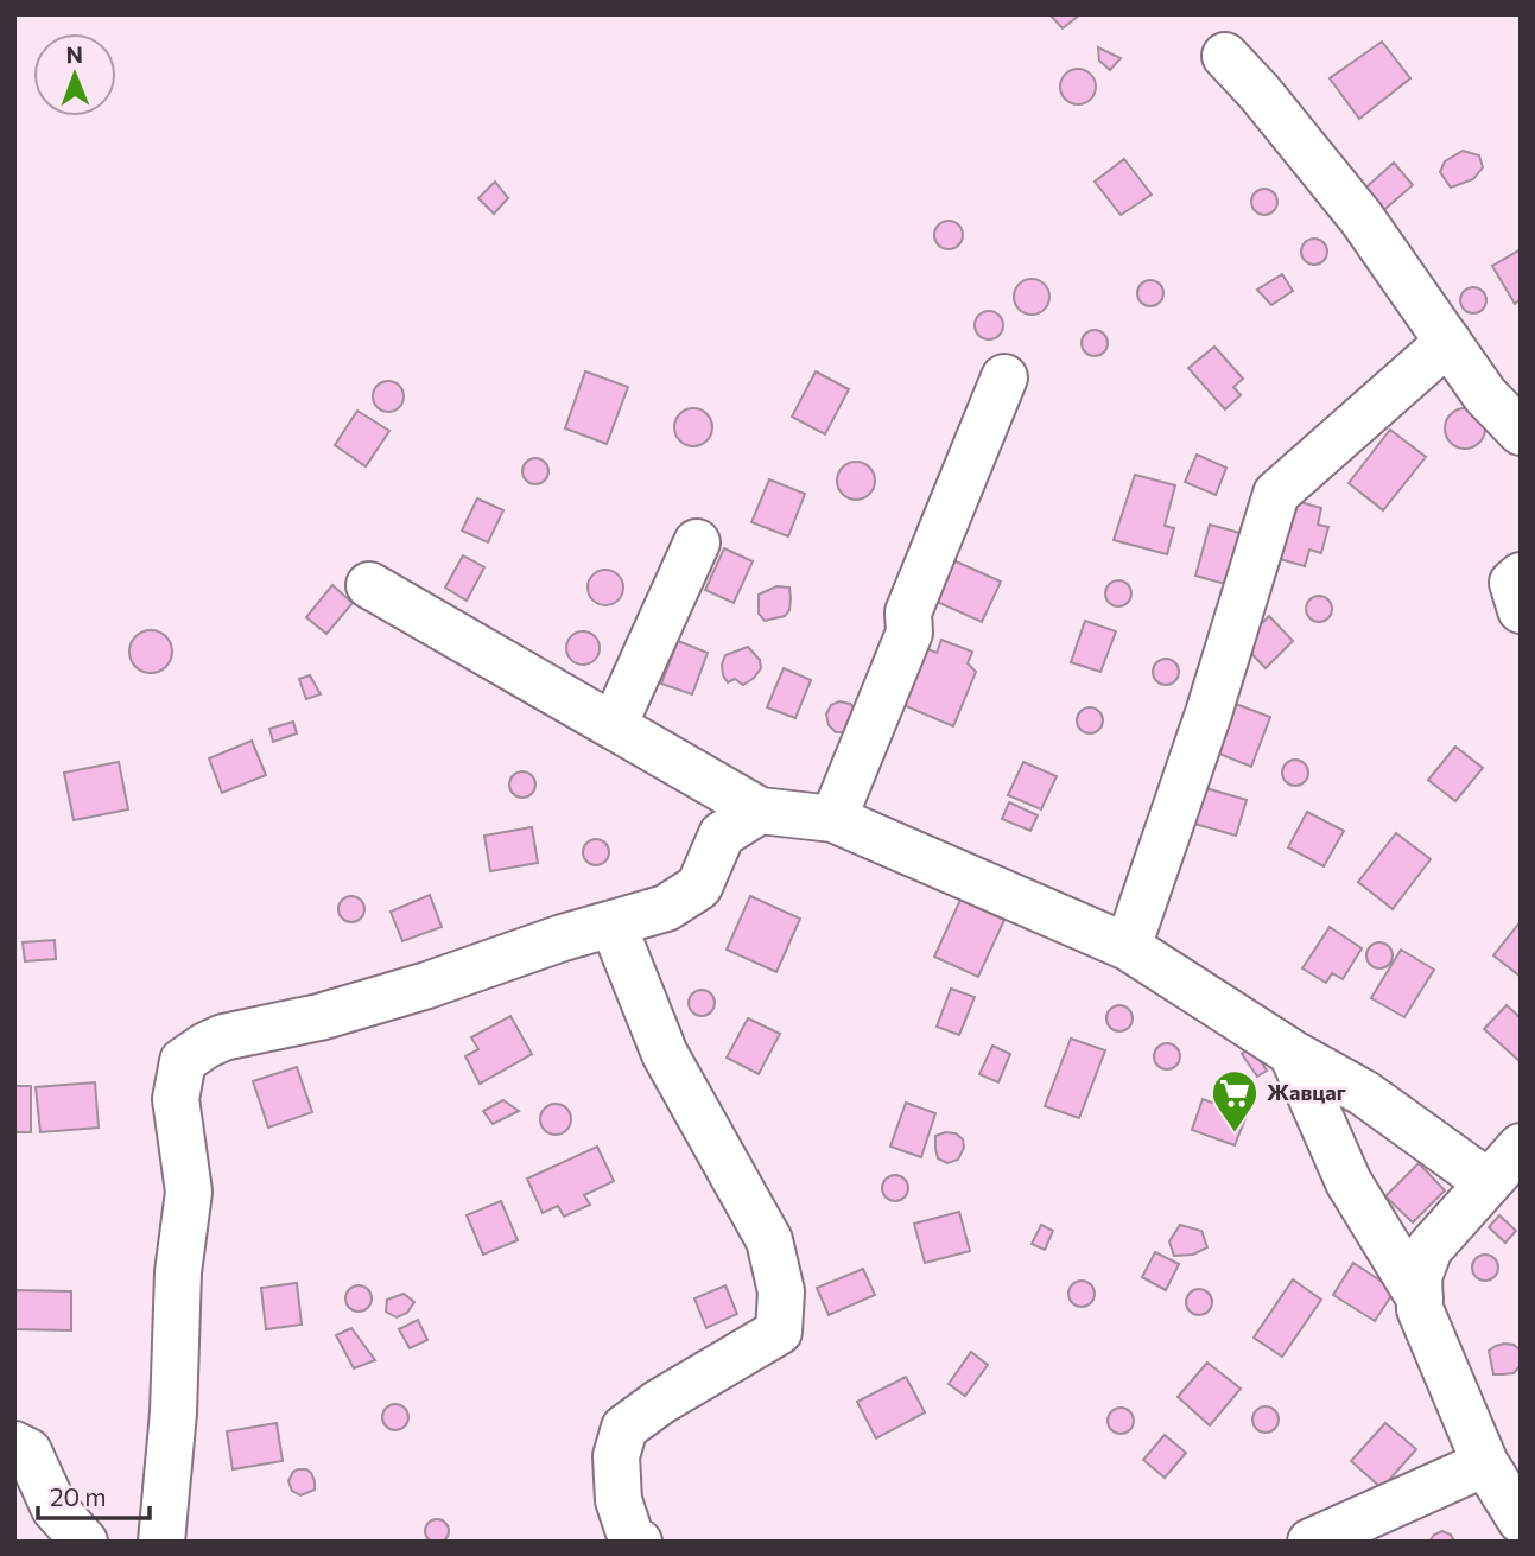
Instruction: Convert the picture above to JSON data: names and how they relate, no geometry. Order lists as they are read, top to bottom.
{
  "places": {
    "supermarket": ["Жавцаг"]
  },
  "scale_bar": "20 m",
  "north": "top"
}
